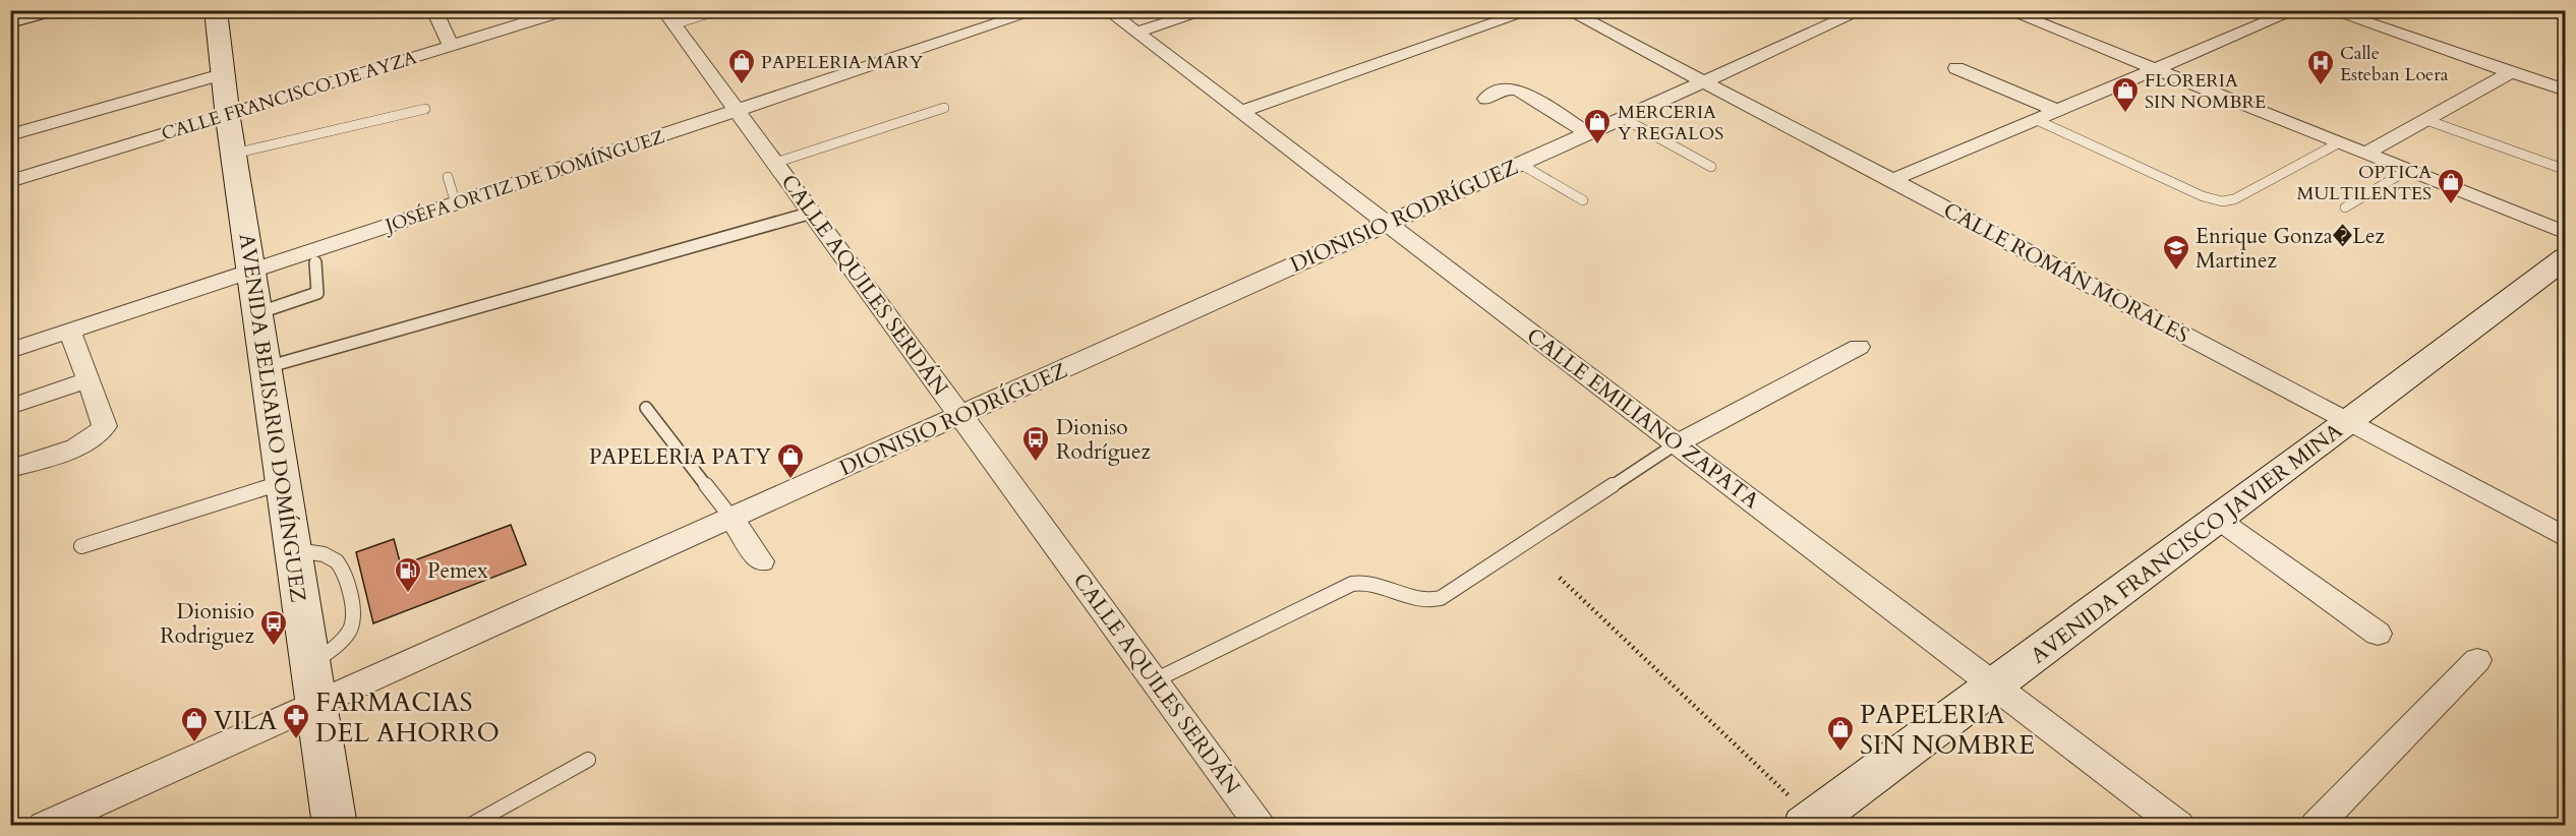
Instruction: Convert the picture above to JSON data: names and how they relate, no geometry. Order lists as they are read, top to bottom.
{
  "streets": {
    "main road": ["AVENIDA BELISARIO DOMÍNGUEZ", "AVENIDA FRANCISCO JAVIER MINA"],
    "street": [
      "CALLE FRANCISCO DE AYZA",
      "JOSÉFA ORTIZ DE DOMÍNGUEZ",
      "DIONISIO RODRÍGUEZ",
      "CALLE ROMÁN MORALES",
      "CALLE AQUILES SERDÁN",
      "CALLE EMILIANO ZAPATA"
    ]
  },
  "crossings": [
    ["CALLE FRANCISCO DE AYZA", "AVENIDA BELISARIO DOMÍNGUEZ"],
    ["JOSÉFA ORTIZ DE DOMÍNGUEZ", "CALLE AQUILES SERDÁN"],
    ["JOSÉFA ORTIZ DE DOMÍNGUEZ", "AVENIDA BELISARIO DOMÍNGUEZ"],
    ["DIONISIO RODRÍGUEZ", "CALLE ROMÁN MORALES"],
    ["DIONISIO RODRÍGUEZ", "CALLE AQUILES SERDÁN"],
    ["DIONISIO RODRÍGUEZ", "AVENIDA BELISARIO DOMÍNGUEZ"],
    ["DIONISIO RODRÍGUEZ", "CALLE EMILIANO ZAPATA"],
    ["CALLE ROMÁN MORALES", "AVENIDA FRANCISCO JAVIER MINA"],
    ["CALLE EMILIANO ZAPATA", "AVENIDA FRANCISCO JAVIER MINA"]
  ],
  "places": {
    "shop": [
      "PAPELERIA MARY",
      "FLORERIA SIN NOMBRE",
      "MERCERIA Y REGALOS",
      "OPTICA MULTILENTES",
      "PAPELERIA PATY",
      "VILA",
      "PAPELERIA SIN NOMBRE"
    ],
    "hospital": ["Calle Esteban Loera"],
    "school or university": ["Enrique Gonza�Lez Martinez"],
    "bus stop": ["Dioniso Rodríguez", "Dionisio Rodriguez"],
    "fuel station": ["Pemex"],
    "pharmacy": ["FARMACIAS DEL AHORRO"]
  }
}
